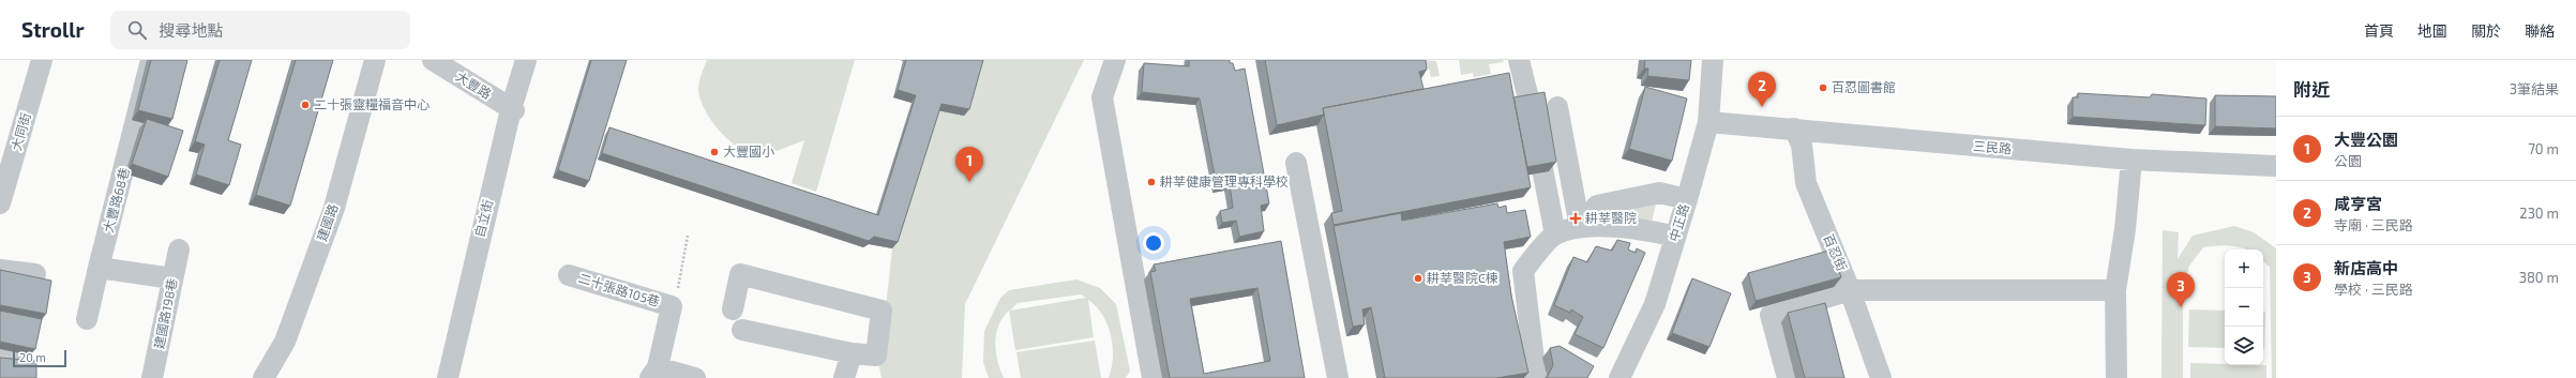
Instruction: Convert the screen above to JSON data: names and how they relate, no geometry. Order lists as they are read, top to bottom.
{
  "streets": {
    "street": [
      "大豐路",
      "大同街",
      "三民路",
      "大豐路68巷",
      "自立街",
      "建國路",
      "中正路",
      "百忍街",
      "二十張路105巷",
      "建國路198巷"
    ]
  },
  "crossings": [
    ["大豐路", "自立街"],
    ["三民路", "中正路"],
    ["三民路", "百忍街"]
  ],
  "places": {
    "other": [
      "百忍圖書館",
      "二十張靈糧福音中心",
      "大豐國小",
      "耕莘健康管理專科學校",
      "耕莘醫院C棟"
    ],
    "health": ["耕莘醫院"]
  },
  "scale_bar": "20 m",
  "page": {
    "header": "Strollr",
    "search": "搜尋地點",
    "nav": [
      "首頁",
      "地圖",
      "關於",
      "聯絡"
    ],
    "heading": ["附近", "3筆結果"],
    "pins": ["2", "1", "3"],
    "list": [
      {
        "mark": "1",
        "name": "大豐公園",
        "note": "公園",
        "value": "70 m"
      },
      {
        "mark": "2",
        "name": "咸亨宮",
        "note": "寺廟 · 三民路",
        "value": "230 m"
      },
      {
        "mark": "3",
        "name": "新店高中",
        "note": "學校 · 三民路",
        "value": "380 m"
      }
    ],
    "map_buttons": ["+", "−"],
    "scale": "20 m"
  }
}
